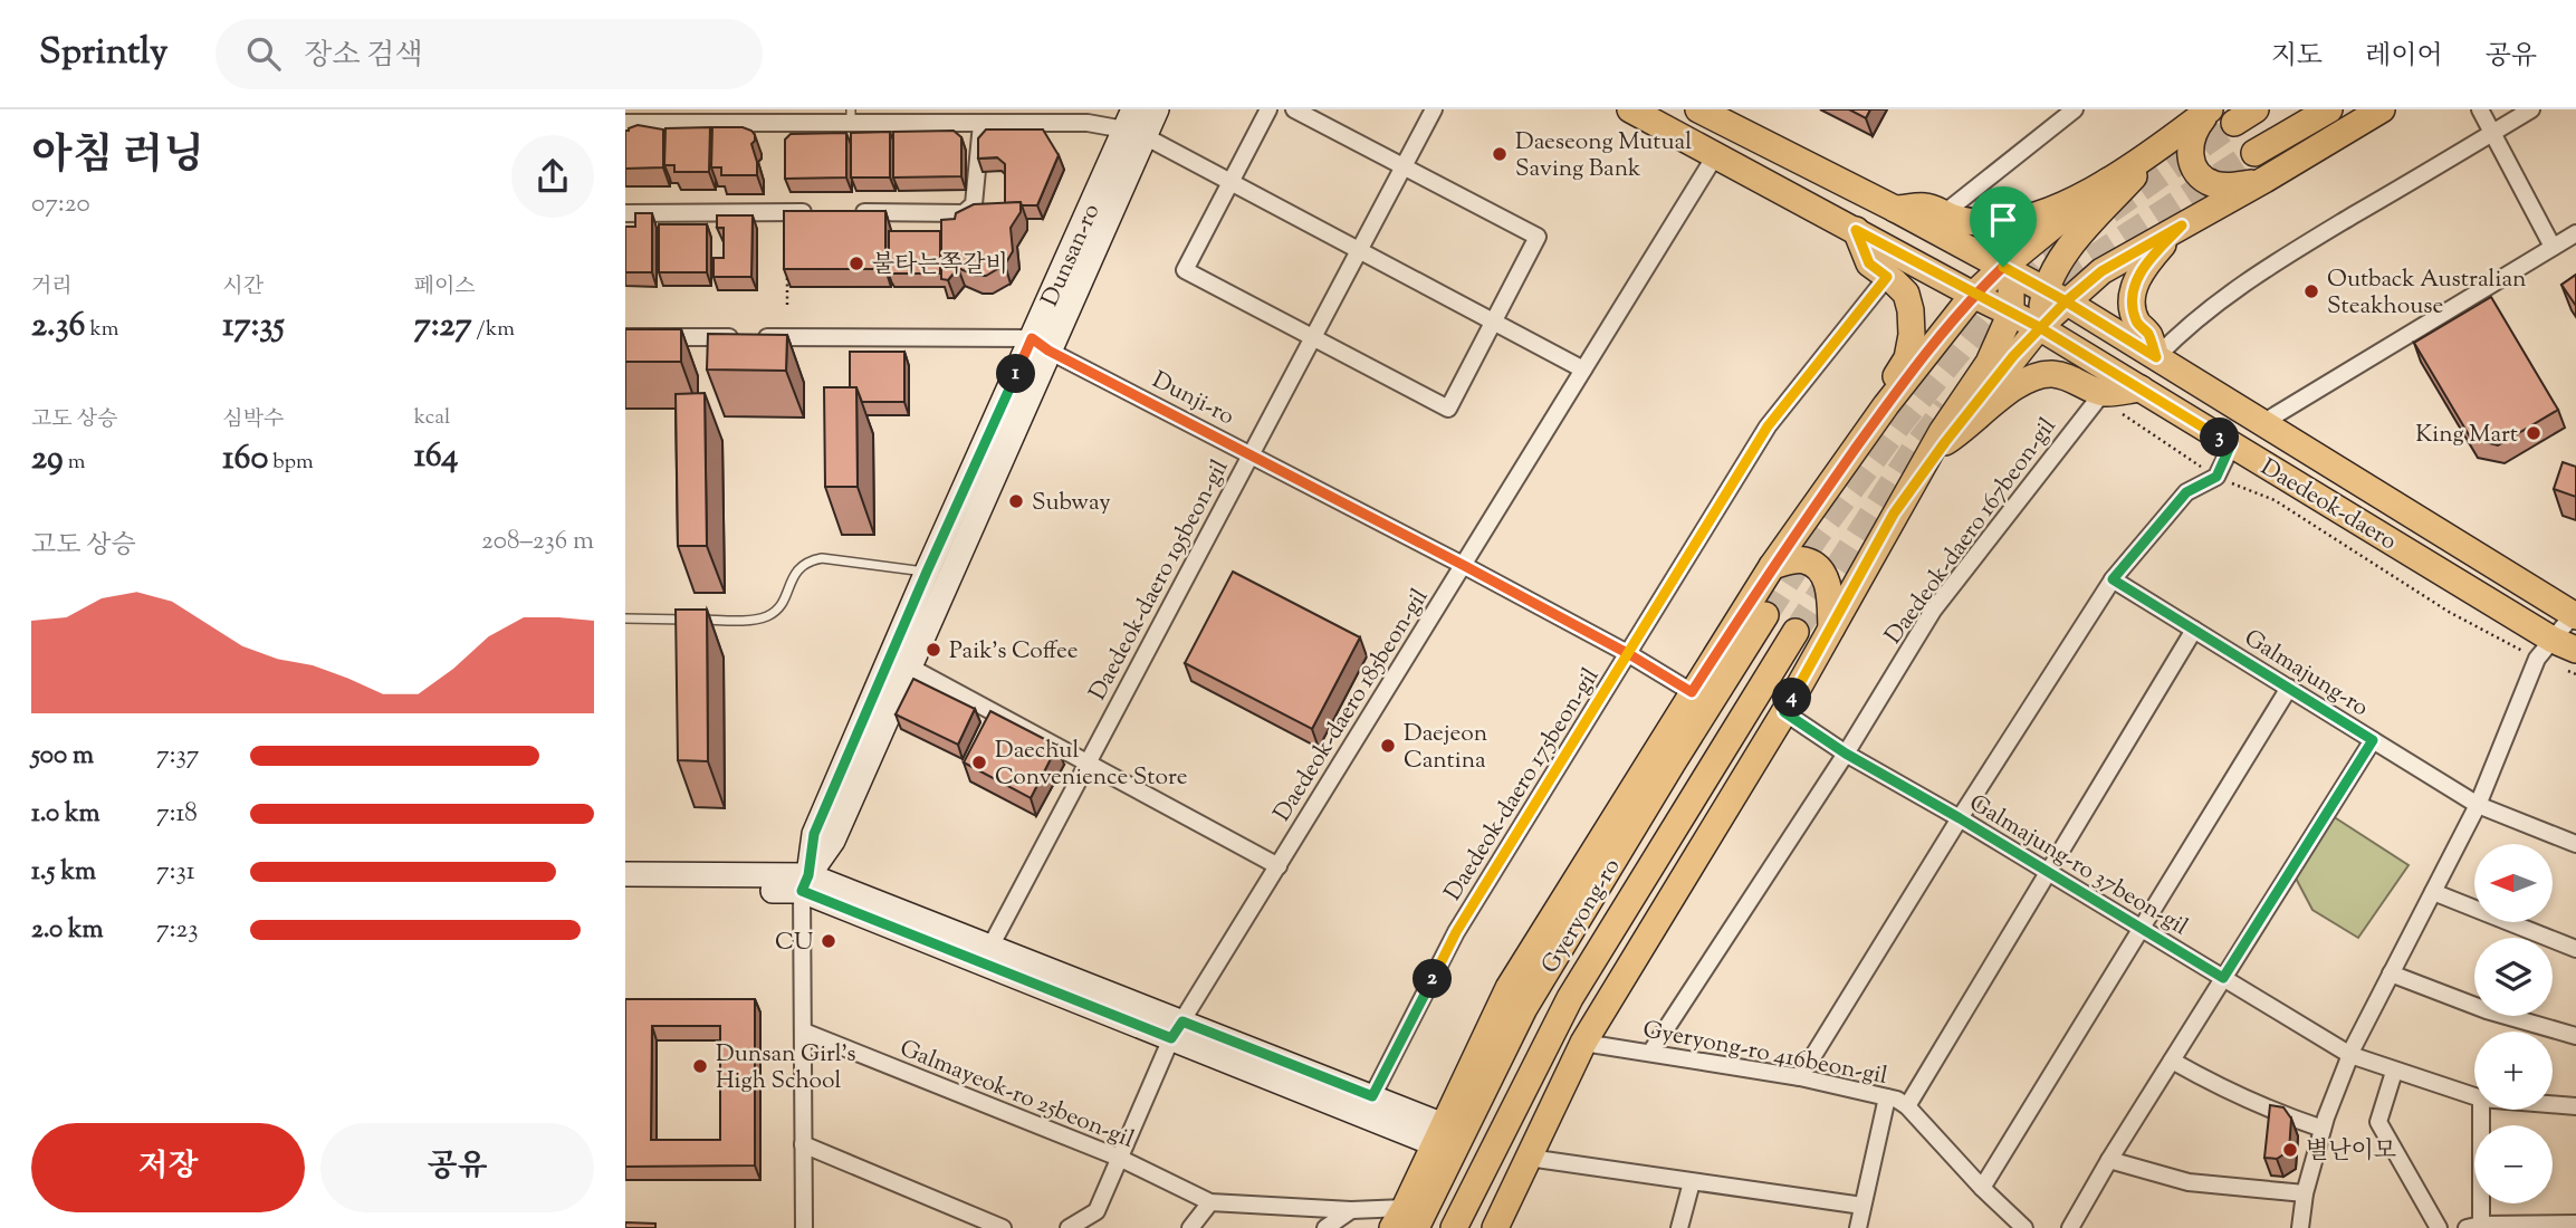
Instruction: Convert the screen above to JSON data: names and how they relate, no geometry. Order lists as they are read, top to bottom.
{
  "streets": {
    "main road": ["Dunsan-ro", "Daedeok-daero", "Gyeryong-ro"],
    "street": [
      "Dunji-ro",
      "Daedeok-daero 167beon-gil",
      "Daedeok-daero 195beon-gil",
      "Galmajung-ro",
      "Daedeok-daero 185beon-gil",
      "Daedeok-daero 175beon-gil",
      "Galmajung-ro 37beon-gil",
      "Gyeryong-ro 416beon-gil",
      "Galmayeok-ro 25beon-gil"
    ]
  },
  "crossings": [
    ["Dunsan-ro", "Dunji-ro"],
    ["Dunji-ro", "Daedeok-daero 195beon-gil"],
    ["Dunji-ro", "Daedeok-daero 185beon-gil"],
    ["Dunji-ro", "Daedeok-daero 175beon-gil"],
    ["Daedeok-daero", "Daedeok-daero 185beon-gil"],
    ["Daedeok-daero 167beon-gil", "Galmajung-ro 37beon-gil"],
    ["Daedeok-daero 167beon-gil", "Gyeryong-ro 416beon-gil"],
    ["Daedeok-daero 185beon-gil", "Galmayeok-ro 25beon-gil"]
  ],
  "places": [
    "Daeseong Mutual Saving Bank",
    "불타는쪽갈비",
    "Outback Australian Steakhouse",
    "King Mart",
    "Subway",
    "Paik's Coffee",
    "Daejeon Cantina",
    "Daechul Convenience Store",
    "CU",
    "Dunsan Girl's High School",
    "별난이모"
  ],
  "north": "left",
  "page": {
    "header": "Sprintly",
    "search": "장소 검색",
    "nav": ["지도", "레이어", "공유"],
    "heading": ["아침 러닝", "07:20"],
    "stats": [
      ["거리", "2.36 km"],
      ["시간", "17:35"],
      ["페이스", "7:27 /km"],
      ["고도 상승", "29 m"],
      ["심박수", "160 bpm"],
      ["kcal", "164"]
    ],
    "pins": [
      "1",
      "3",
      "4",
      "2"
    ],
    "chart": ["고도 상승", "208–236 m"],
    "list": [
      {
        "name": "500 m",
        "note": "7:37"
      },
      {
        "name": "1.0 km",
        "note": "7:18"
      },
      {
        "name": "1.5 km",
        "note": "7:31"
      },
      {
        "name": "2.0 km",
        "note": "7:23"
      }
    ],
    "map_buttons": ["+", "−"],
    "buttons": ["저장", "공유"]
  }
}
